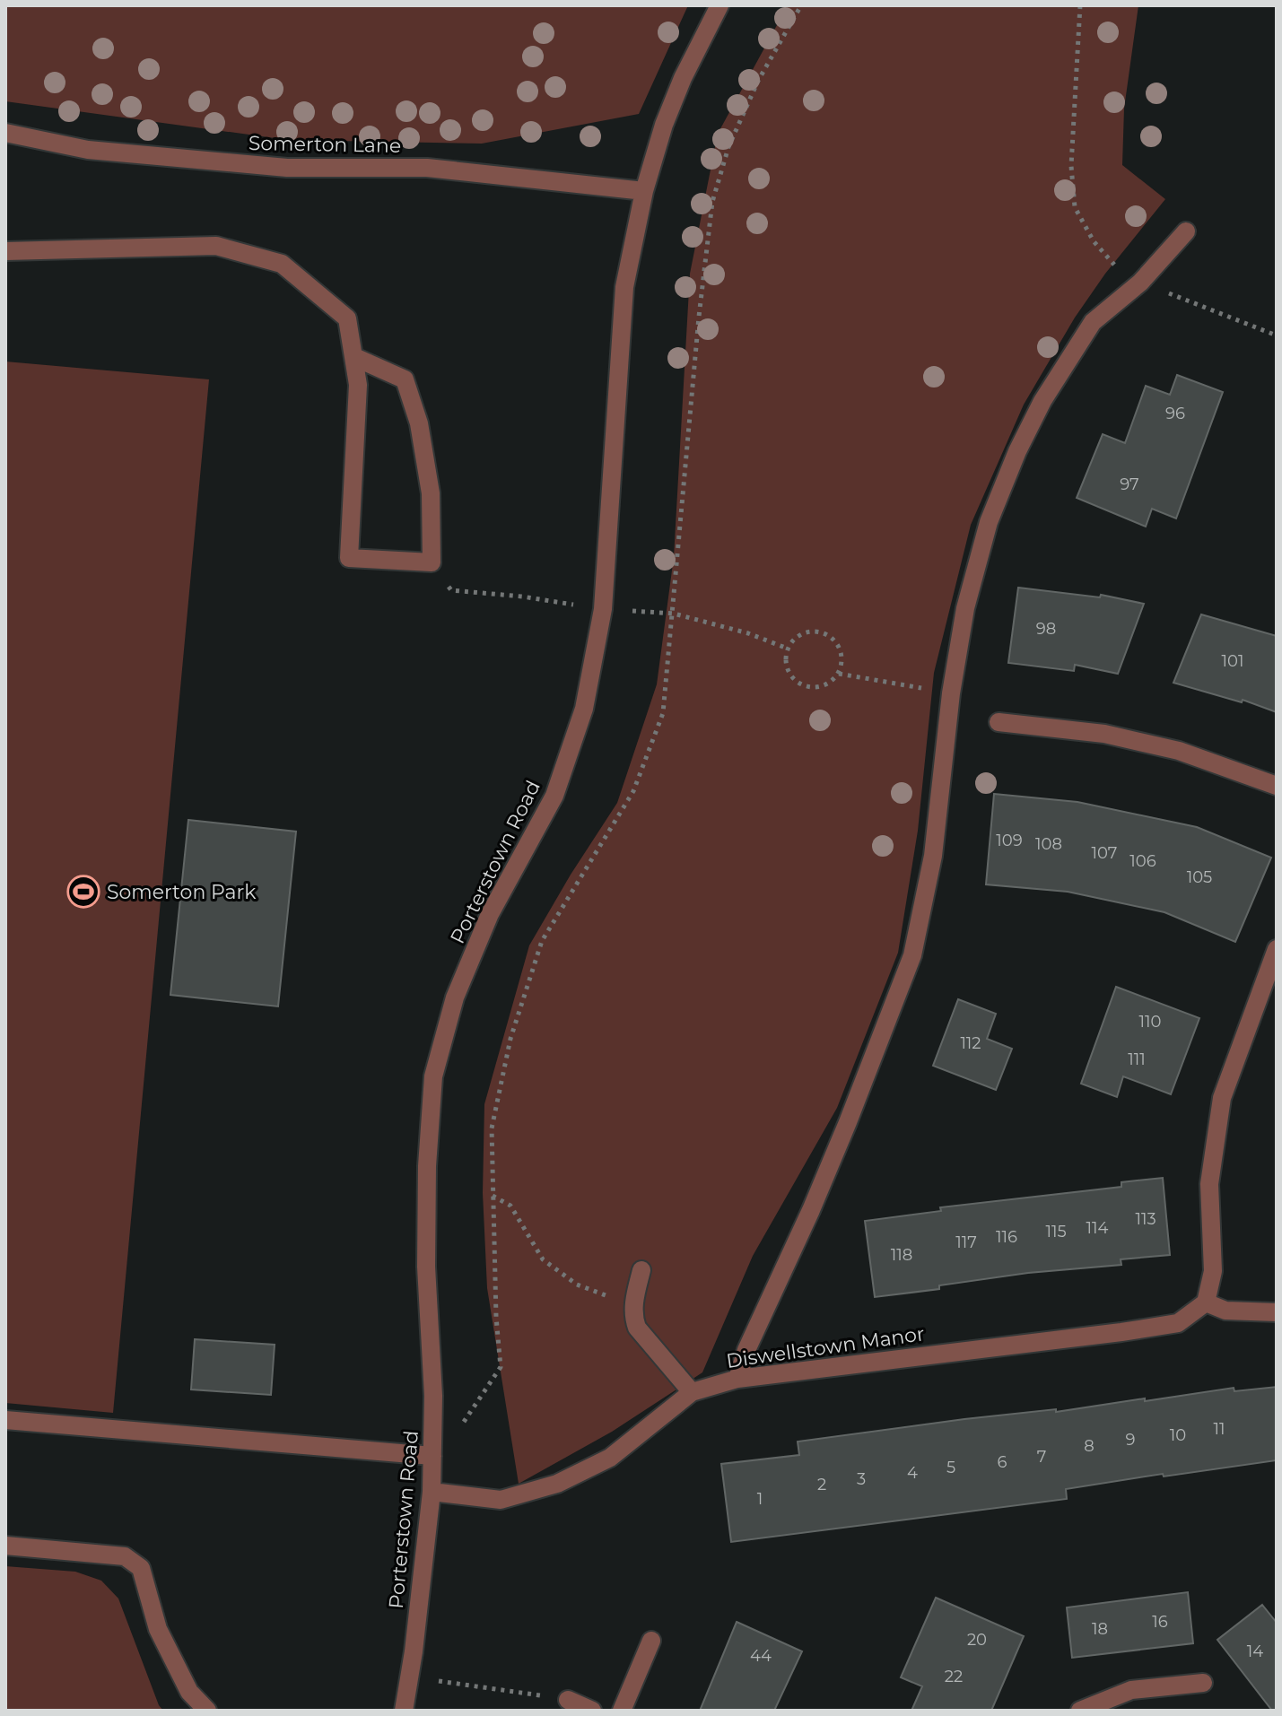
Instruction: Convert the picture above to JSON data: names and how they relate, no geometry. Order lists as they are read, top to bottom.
{
  "streets": {
    "street": ["Somerton Lane", "Porterstown Road", "Diswellstown Manor"]
  },
  "crossings": [
    ["Somerton Lane", "Porterstown Road"],
    ["Porterstown Road", "Diswellstown Manor"]
  ],
  "places": {
    "sports": ["Somerton Park"]
  },
  "house_numbers": [
    "96",
    "97",
    "98",
    "101",
    "109",
    "108",
    "107",
    "106",
    "105",
    "110",
    "112",
    "111",
    "113",
    "114",
    "115",
    "116",
    "117",
    "118",
    "11",
    "10",
    "9",
    "8",
    "7",
    "6",
    "5",
    "4",
    "3",
    "2",
    "1",
    "16",
    "18",
    "20",
    "14",
    "44",
    "22"
  ]
}
